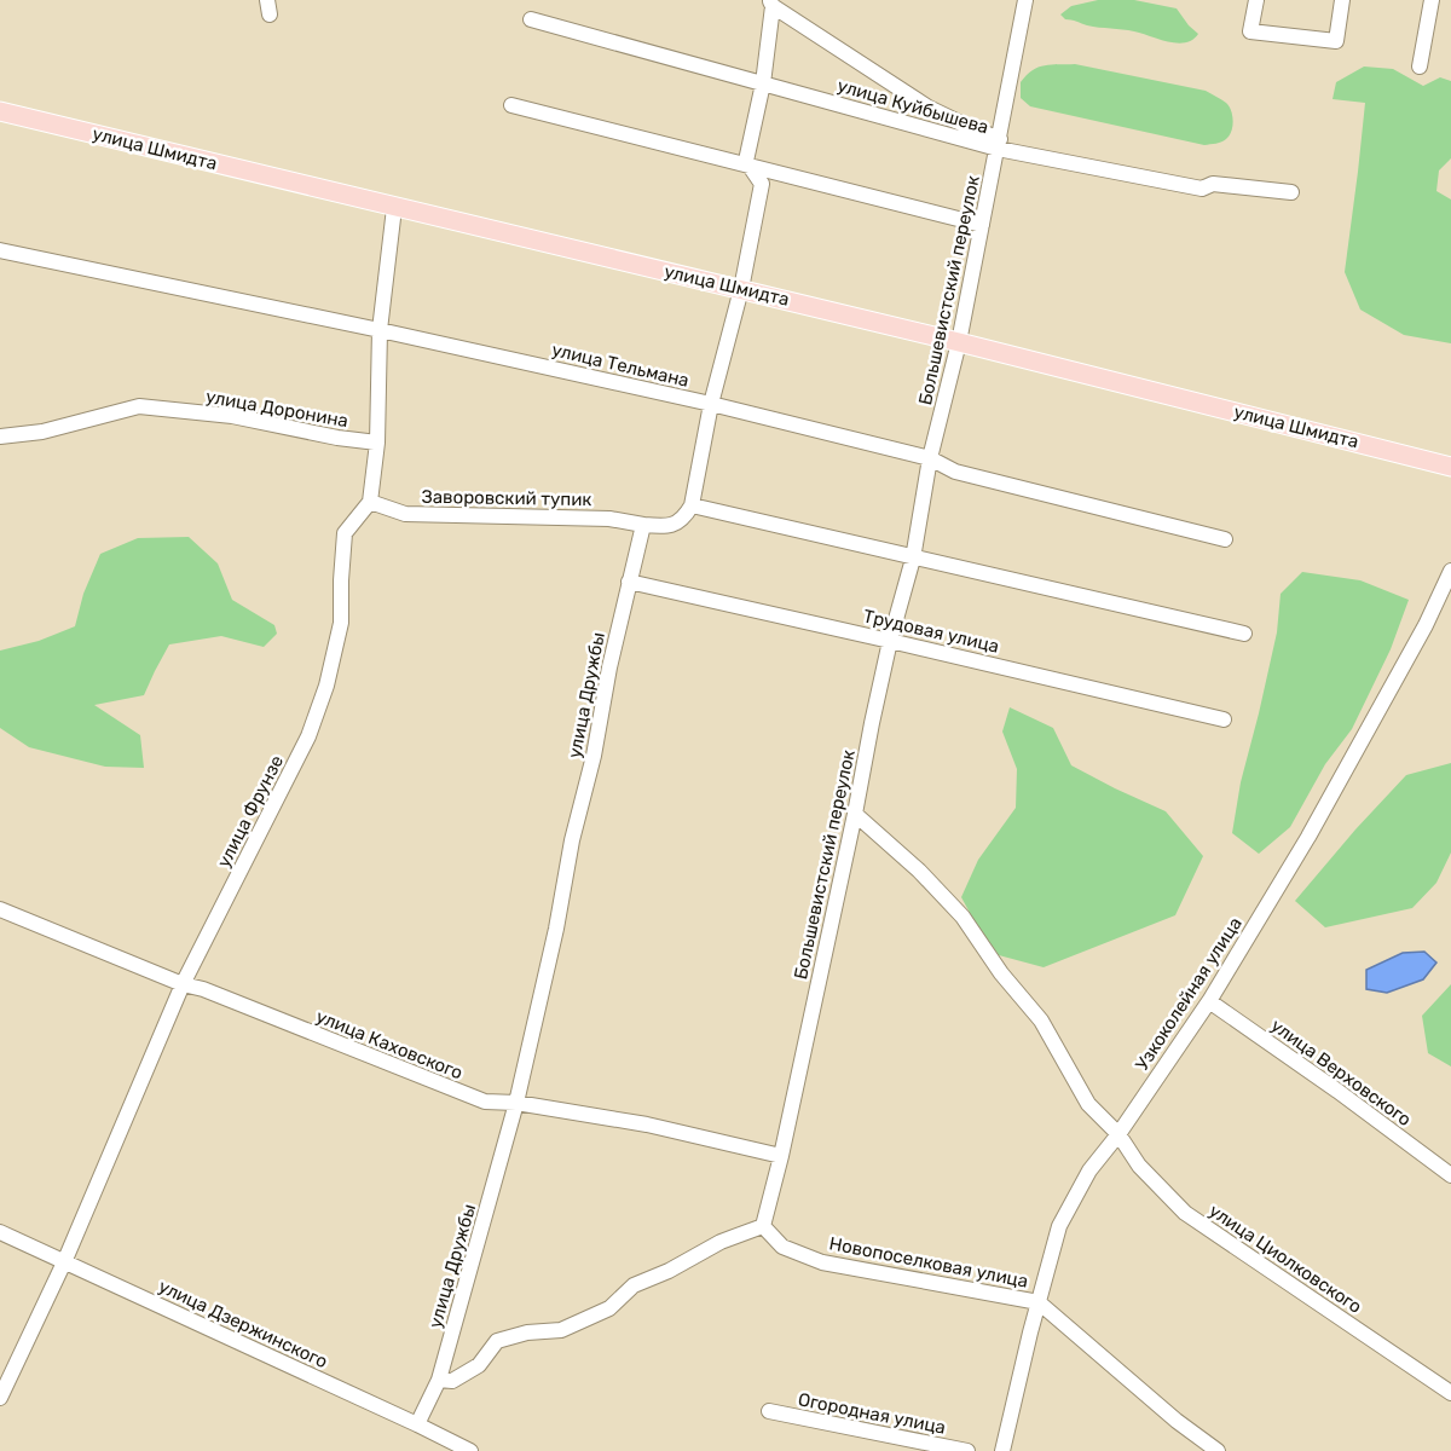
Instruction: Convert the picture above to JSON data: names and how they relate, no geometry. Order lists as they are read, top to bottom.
{
  "streets": {
    "main road": ["улица Шмидта"],
    "street": [
      "улица Куйбышева",
      "Большевистский переулок",
      "улица Тельмана",
      "улица Доронина",
      "Заворовский тупик",
      "Трудовая улица",
      "улица Дружбы",
      "улица Фрунзе",
      "Узкоколейная улица",
      "улица Каховского",
      "улица Верховского",
      "улица Циолковского",
      "Новопоселковая улица",
      "улица Дзержинского",
      "Огородная улица"
    ]
  },
  "crossings": [
    ["улица Куйбышева", "Большевистский переулок"],
    ["улица Шмидта", "Большевистский переулок"],
    ["Большевистский переулок", "улица Тельмана"],
    ["Большевистский переулок", "Трудовая улица"],
    ["Большевистский переулок", "улица Каховского"],
    ["Большевистский переулок", "улица Циолковского"],
    ["Большевистский переулок", "Новопоселковая улица"],
    ["Заворовский тупик", "улица Дружбы"],
    ["Заворовский тупик", "улица Фрунзе"],
    ["Трудовая улица", "улица Дружбы"],
    ["улица Дружбы", "улица Каховского"],
    ["улица Дружбы", "улица Дзержинского"],
    ["улица Фрунзе", "улица Каховского"],
    ["улица Фрунзе", "улица Дзержинского"],
    ["Узкоколейная улица", "улица Верховского"],
    ["Узкоколейная улица", "улица Циолковского"],
    ["Узкоколейная улица", "Новопоселковая улица"]
  ]
}
